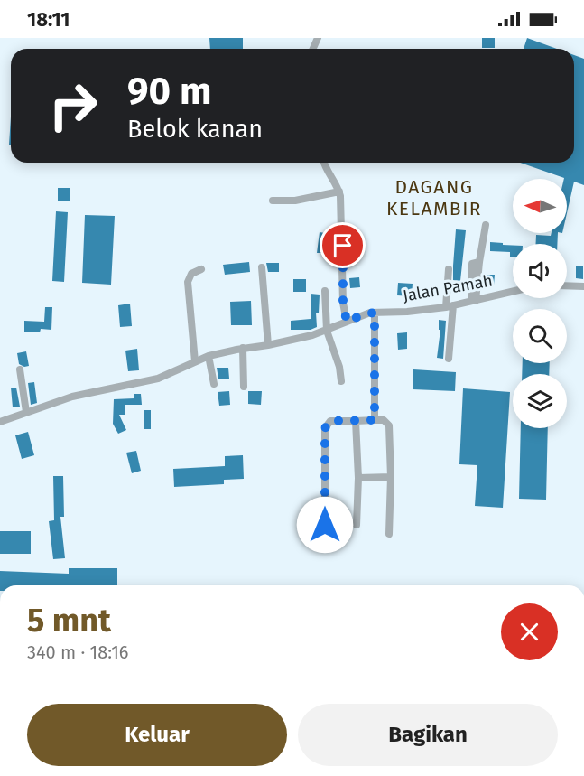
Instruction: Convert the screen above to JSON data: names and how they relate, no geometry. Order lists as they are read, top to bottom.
{
  "streets": {
    "street": ["Jalan Pamah"]
  },
  "districts": ["DAGANG KELAMBIR"],
  "north": "left",
  "page": {
    "status": "18:11",
    "turn": ["90 m", "Belok kanan"],
    "heading": ["5 mnt", "340 m · 18:16"],
    "buttons": ["Keluar", "Bagikan"]
  }
}
